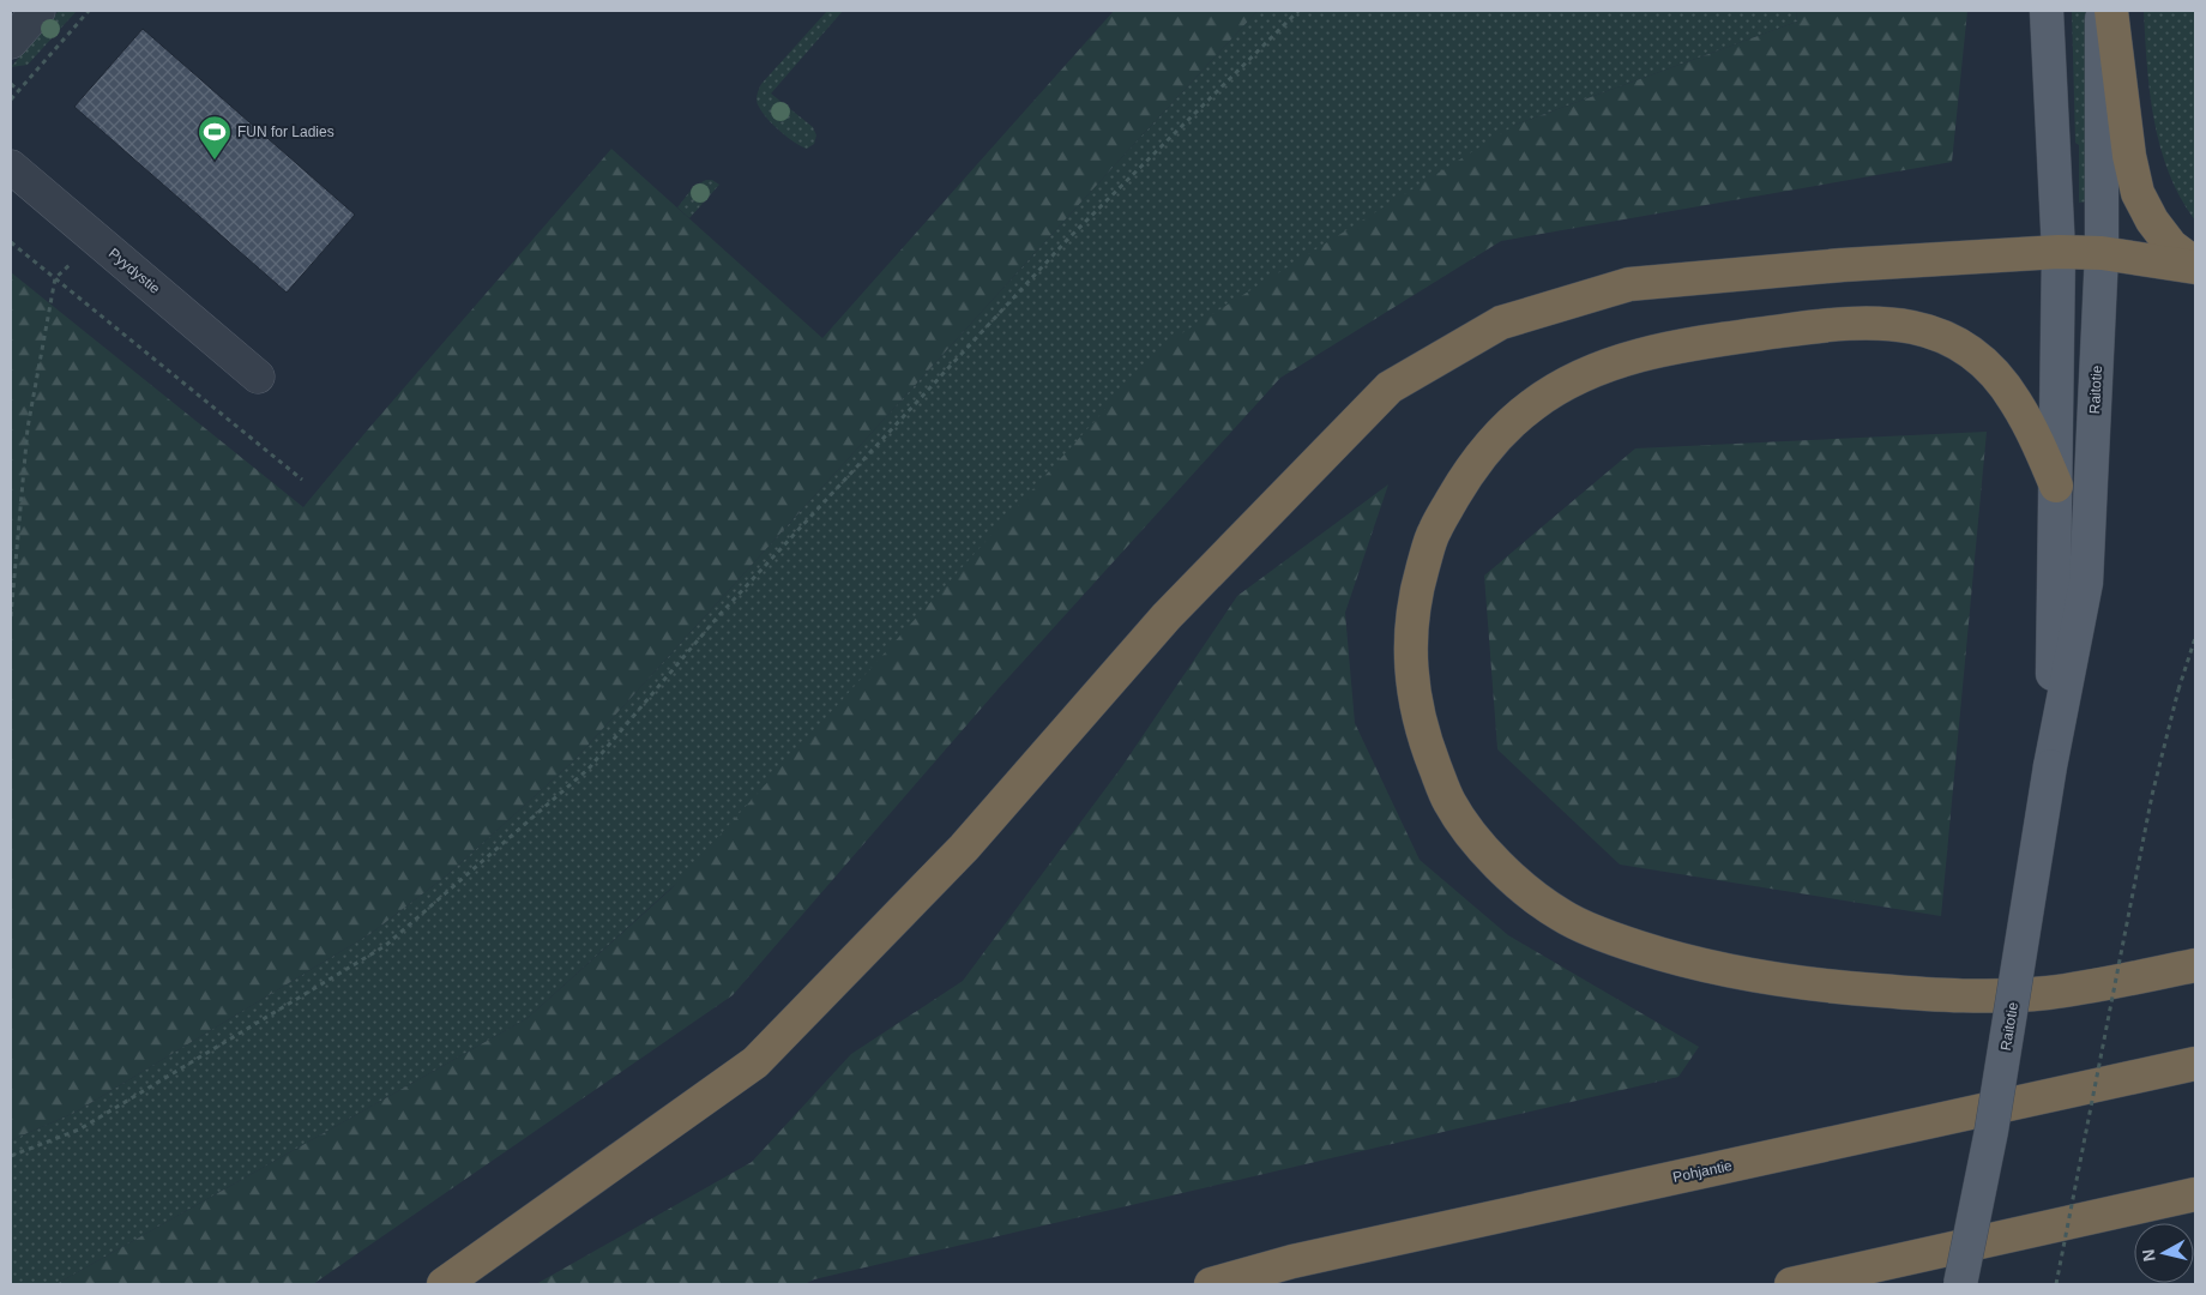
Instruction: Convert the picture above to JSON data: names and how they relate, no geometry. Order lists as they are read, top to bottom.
{
  "streets": {
    "highway": ["Pohjantie"],
    "main road": ["Raitotie"],
    "street": ["Pyydystie"]
  },
  "places": {
    "sports": ["FUN for Ladies"]
  },
  "north": "left"
}
